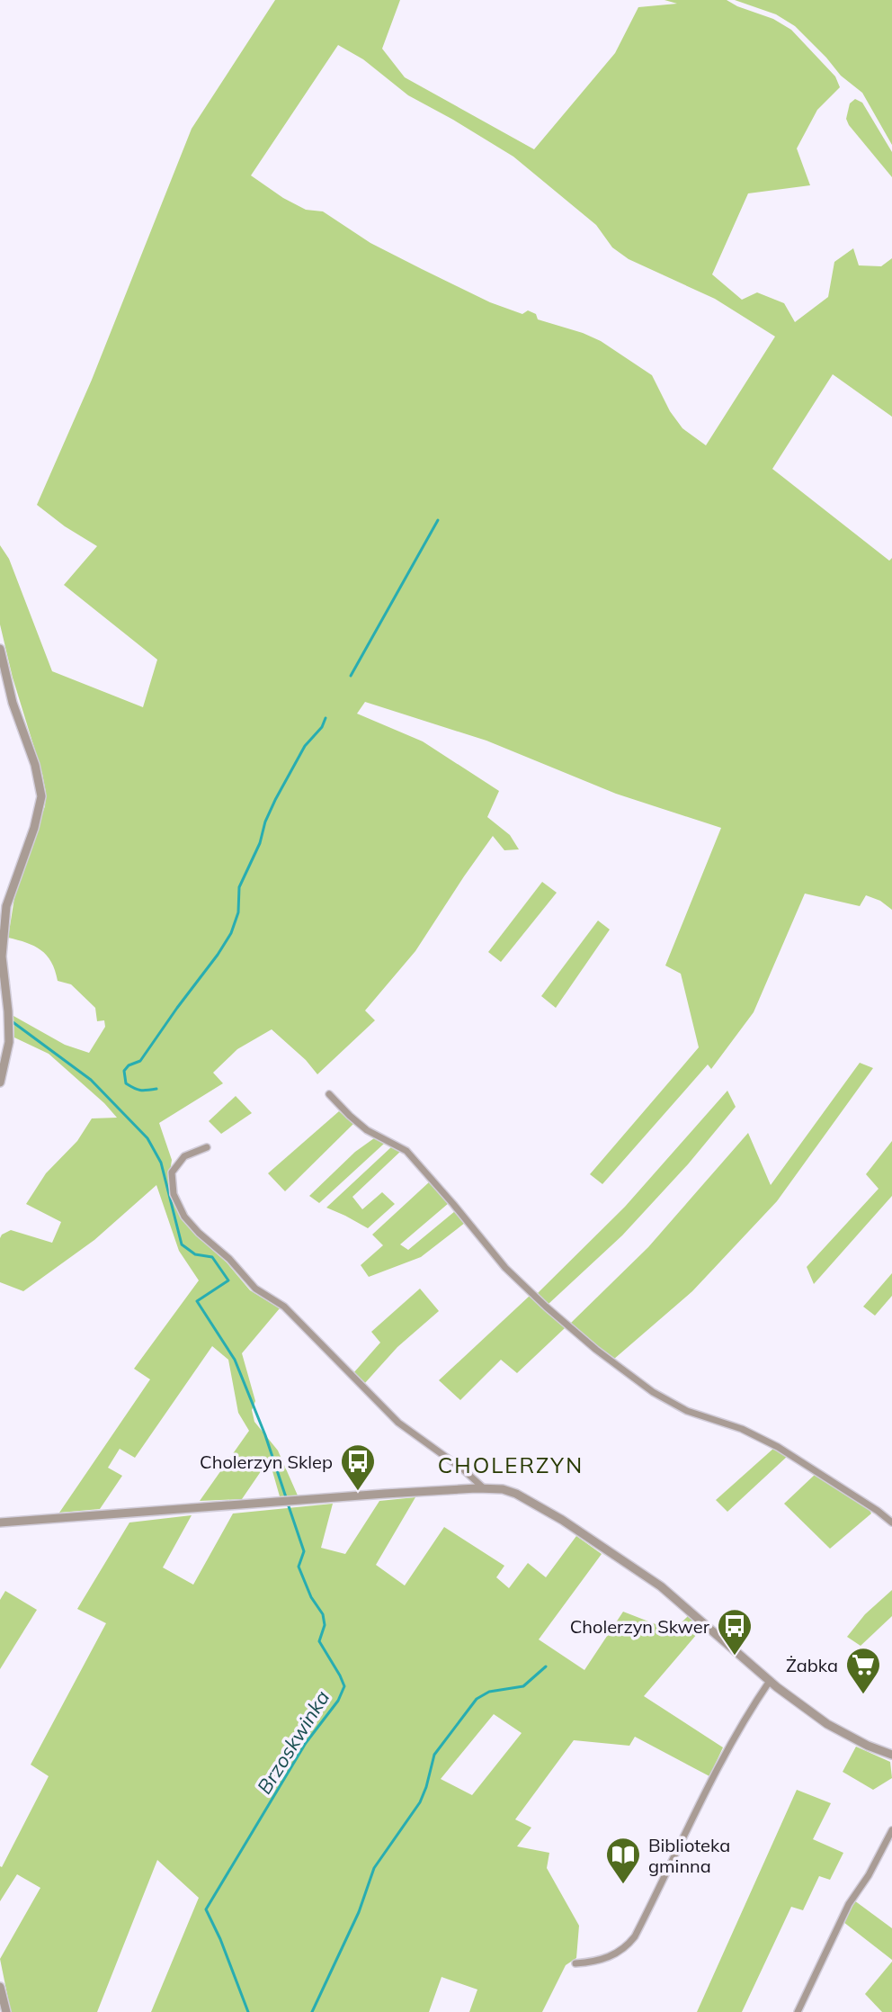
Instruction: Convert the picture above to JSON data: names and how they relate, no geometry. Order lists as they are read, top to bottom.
{
  "districts": ["CHOLERZYN"],
  "water": ["Brzoskwinka"],
  "places": {
    "bus stop": ["Cholerzyn Sklep", "Cholerzyn Skwer"],
    "supermarket": ["Żabka"],
    "library": ["Biblioteka gminna"]
  }
}
